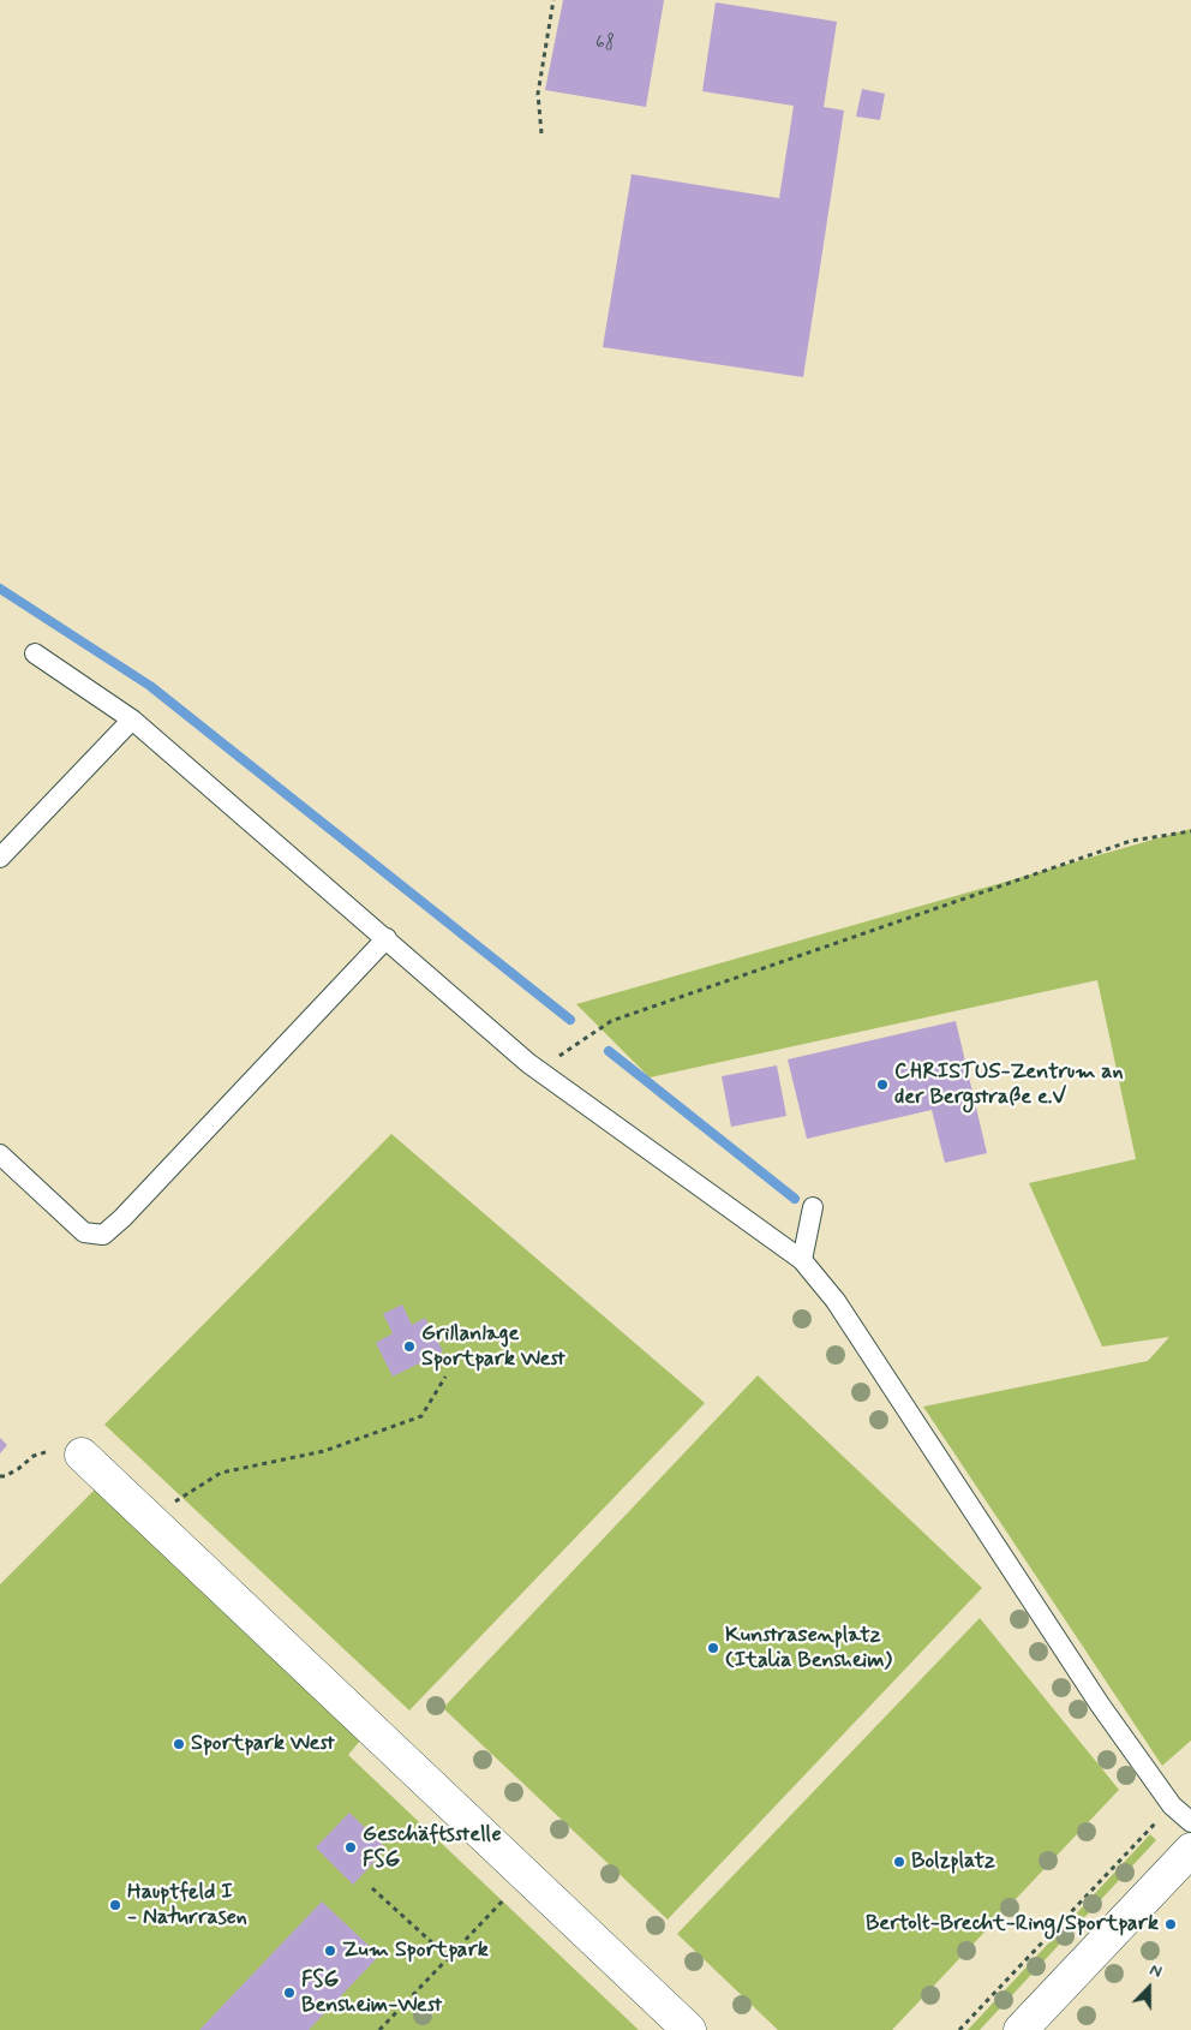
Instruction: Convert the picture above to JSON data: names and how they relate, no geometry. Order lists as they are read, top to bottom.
{
  "places": [
    "CHRISTUS-Zentrum an der Bergstraße e.V",
    "Grillanlage Sportpark West",
    "Kunstrasenplatz (Italia Bensheim)",
    "Sportpark West",
    "Geschäftsstelle FSG",
    "Bolzplatz",
    "Hauptfeld I - Naturrasen",
    "Bertolt-Brecht-Ring/Sportpark",
    "Zum Sportpark",
    "FSG Bensheim-West"
  ],
  "house_numbers": ["68"],
  "north": "top"
}
